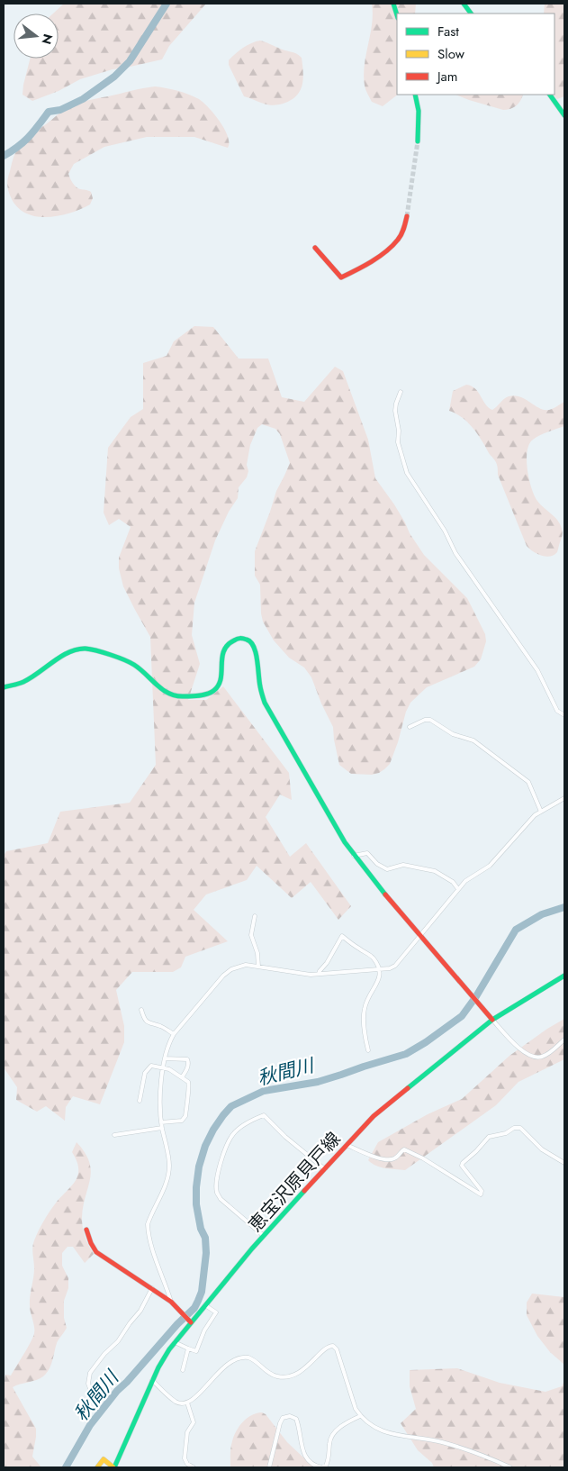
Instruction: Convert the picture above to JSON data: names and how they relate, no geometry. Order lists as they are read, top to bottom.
{
  "streets": {
    "street": ["恵宝沢原貝戸線"]
  },
  "water": ["秋間川"],
  "legend": ["Fast", "Slow", "Jam"],
  "north": "right"
}
